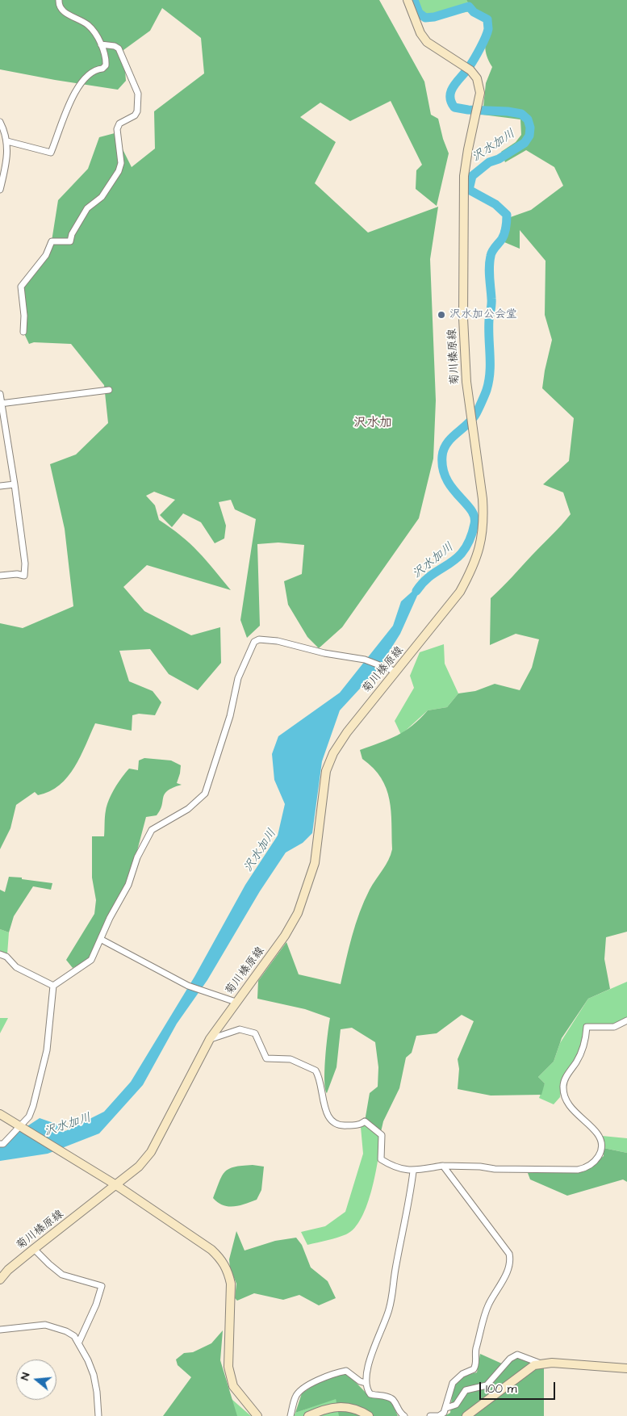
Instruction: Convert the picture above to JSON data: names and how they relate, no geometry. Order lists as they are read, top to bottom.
{
  "streets": {
    "main road": ["菊川榛原線"]
  },
  "districts": ["沢水加"],
  "water": ["沢水加川"],
  "places": ["沢水加公会堂"],
  "scale_bar": "100 m",
  "north": "left"
}
